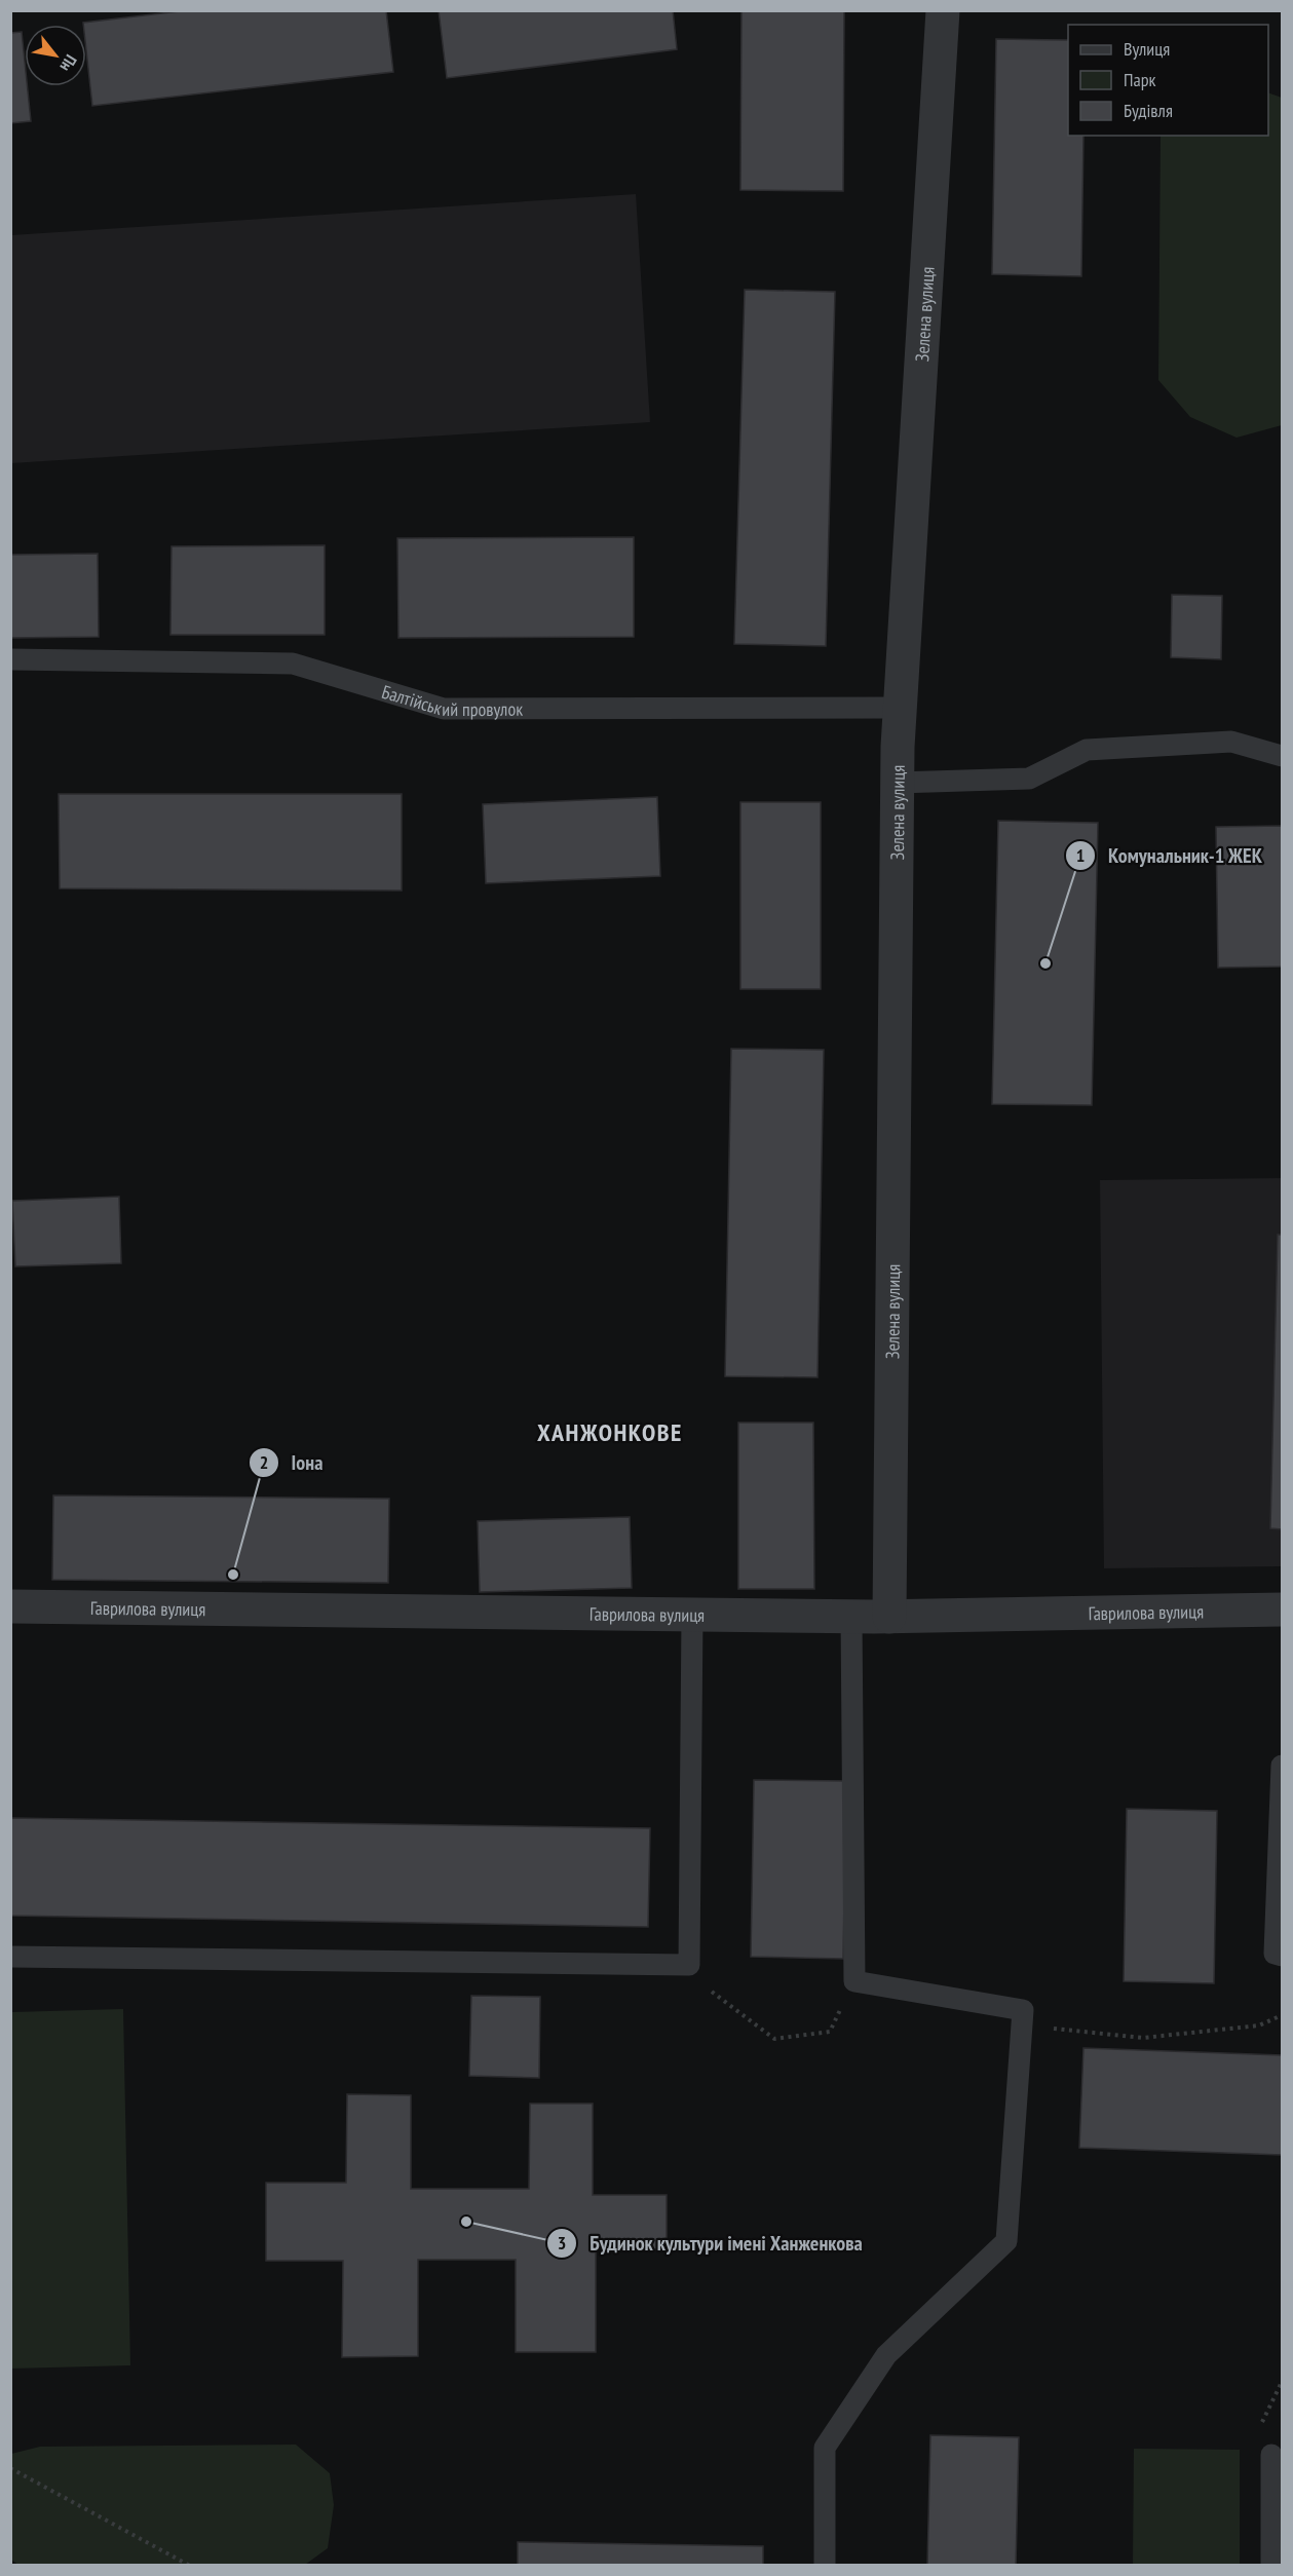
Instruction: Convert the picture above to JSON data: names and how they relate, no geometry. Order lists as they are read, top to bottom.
{
  "streets": {
    "street": ["Зелена вулиця", "Гаврилова вулиця"],
    "lane": ["Балтійський провулок"]
  },
  "crossings": [
    ["Зелена вулиця", "Балтійський провулок"],
    ["Зелена вулиця", "Гаврилова вулиця"]
  ],
  "districts": ["ХАНЖОНКОВЕ"],
  "places": ["Комунальник-1 ЖЕК", "Іона", "Будинок культури імені Ханженкова"],
  "legend": ["Вулиця", "Парк", "Будівля"],
  "north": "bottom right"
}
